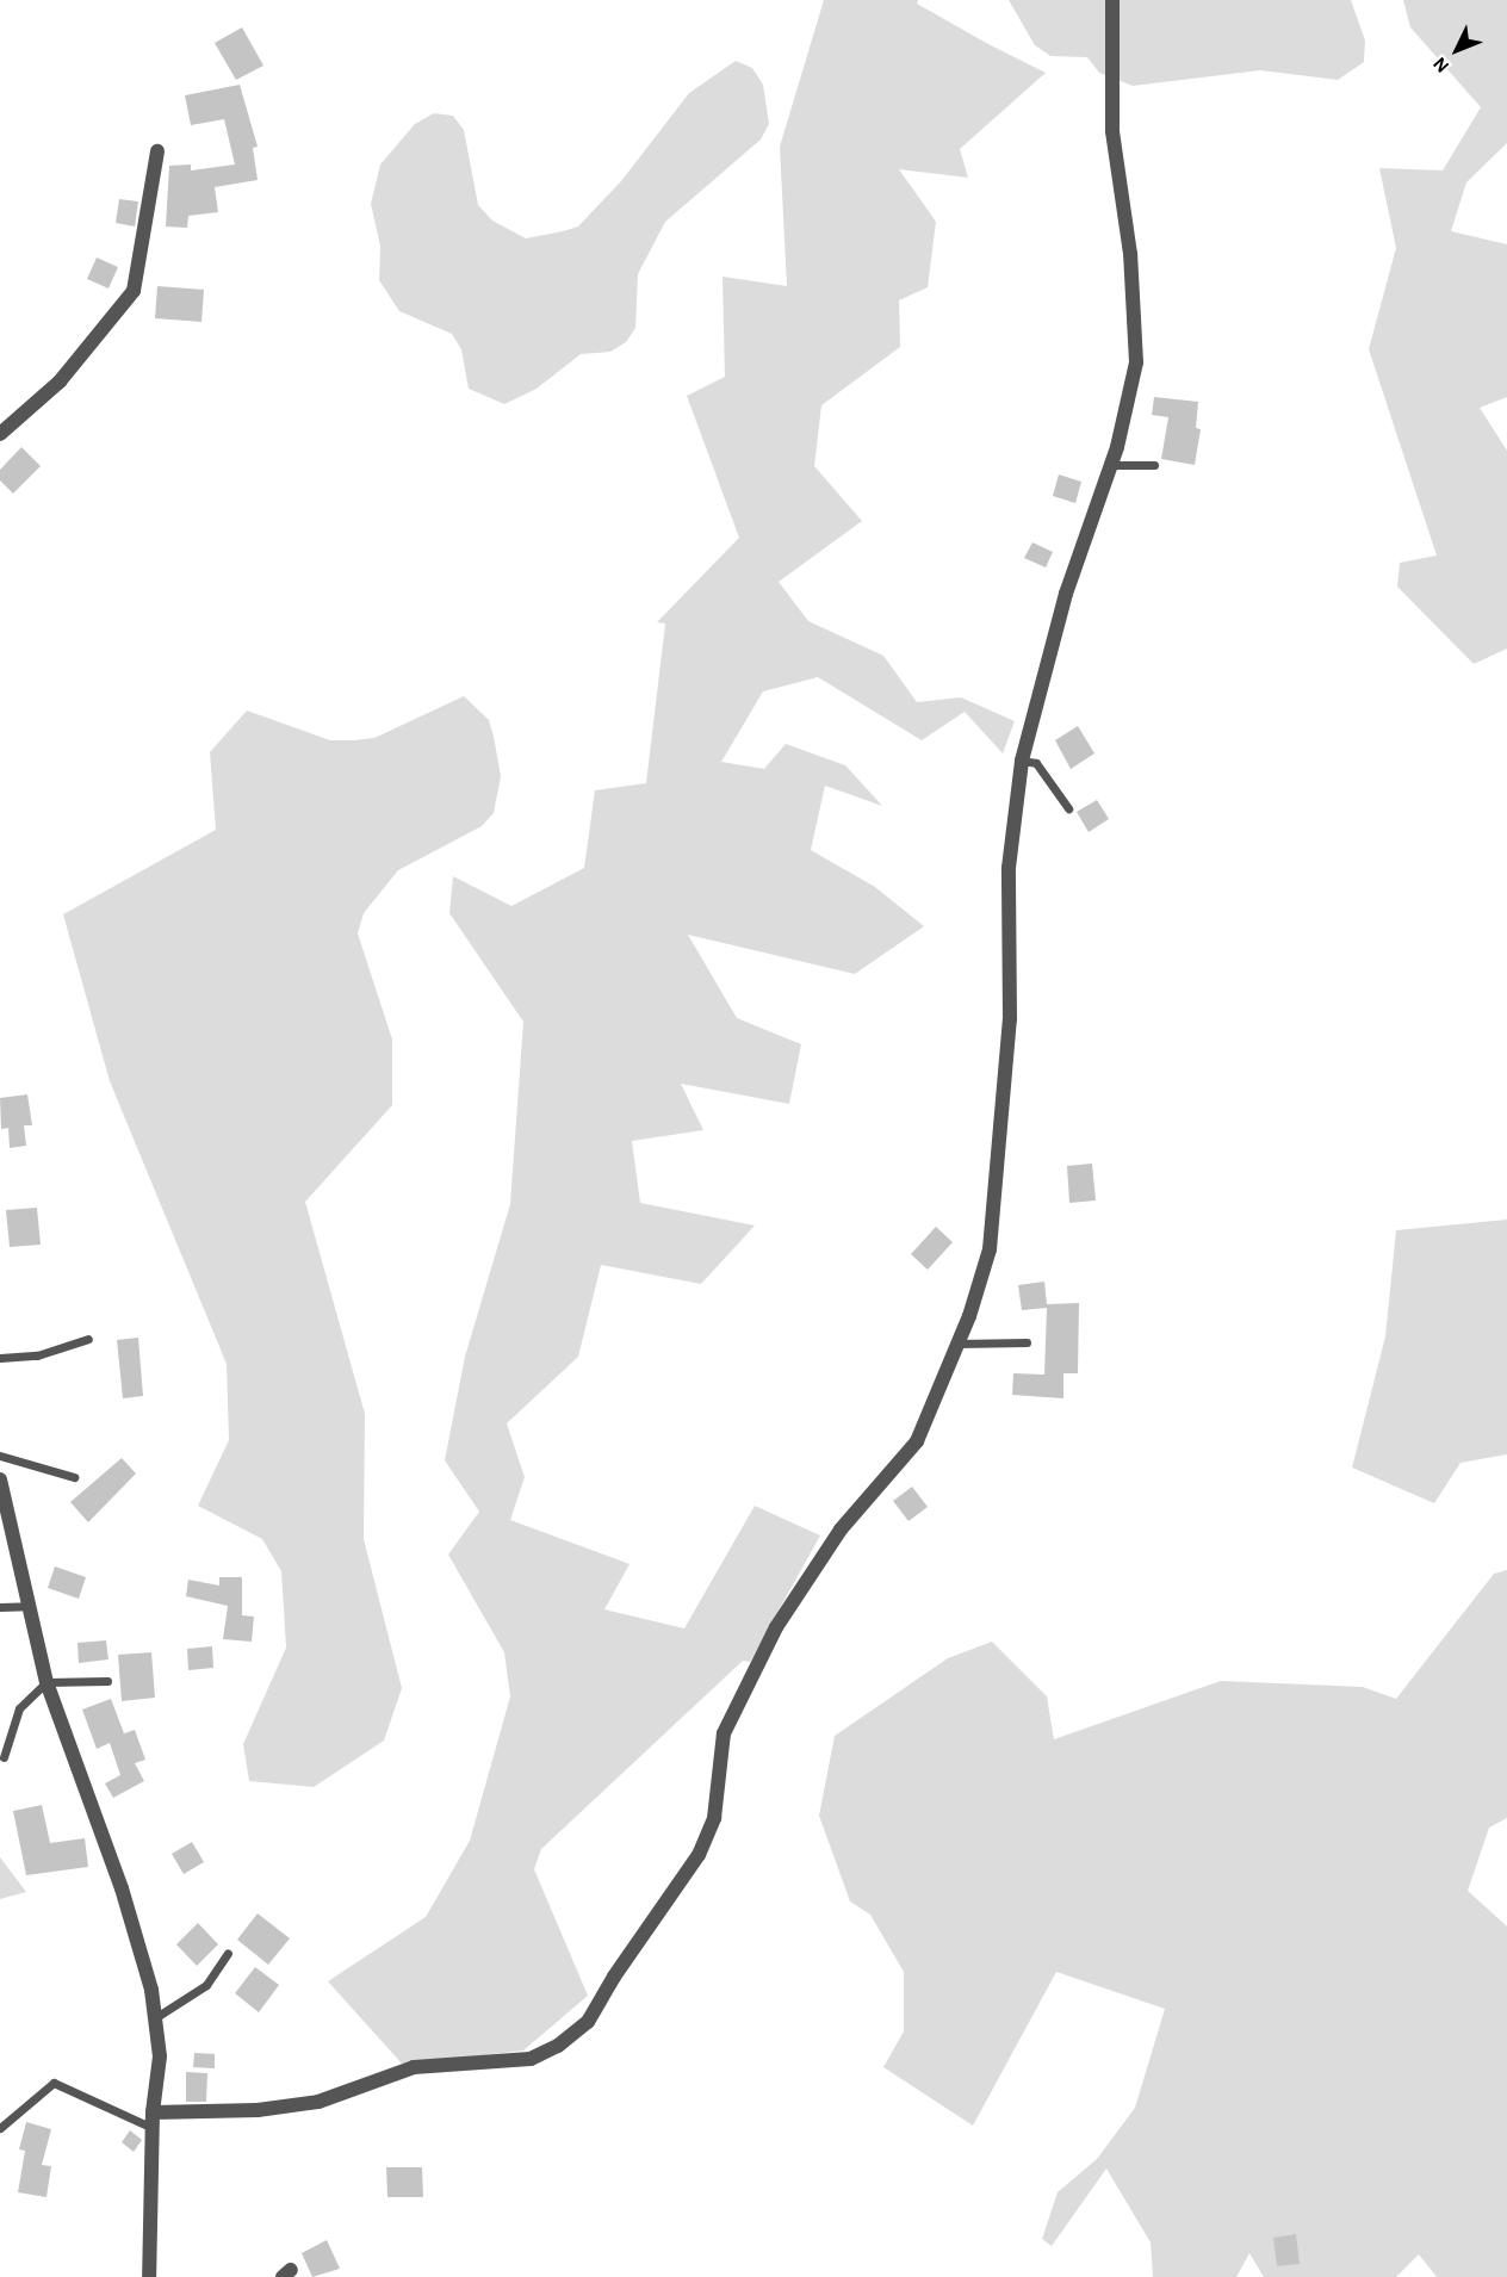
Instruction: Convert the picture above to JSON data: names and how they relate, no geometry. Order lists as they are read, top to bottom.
{
  "north": "bottom left"
}
